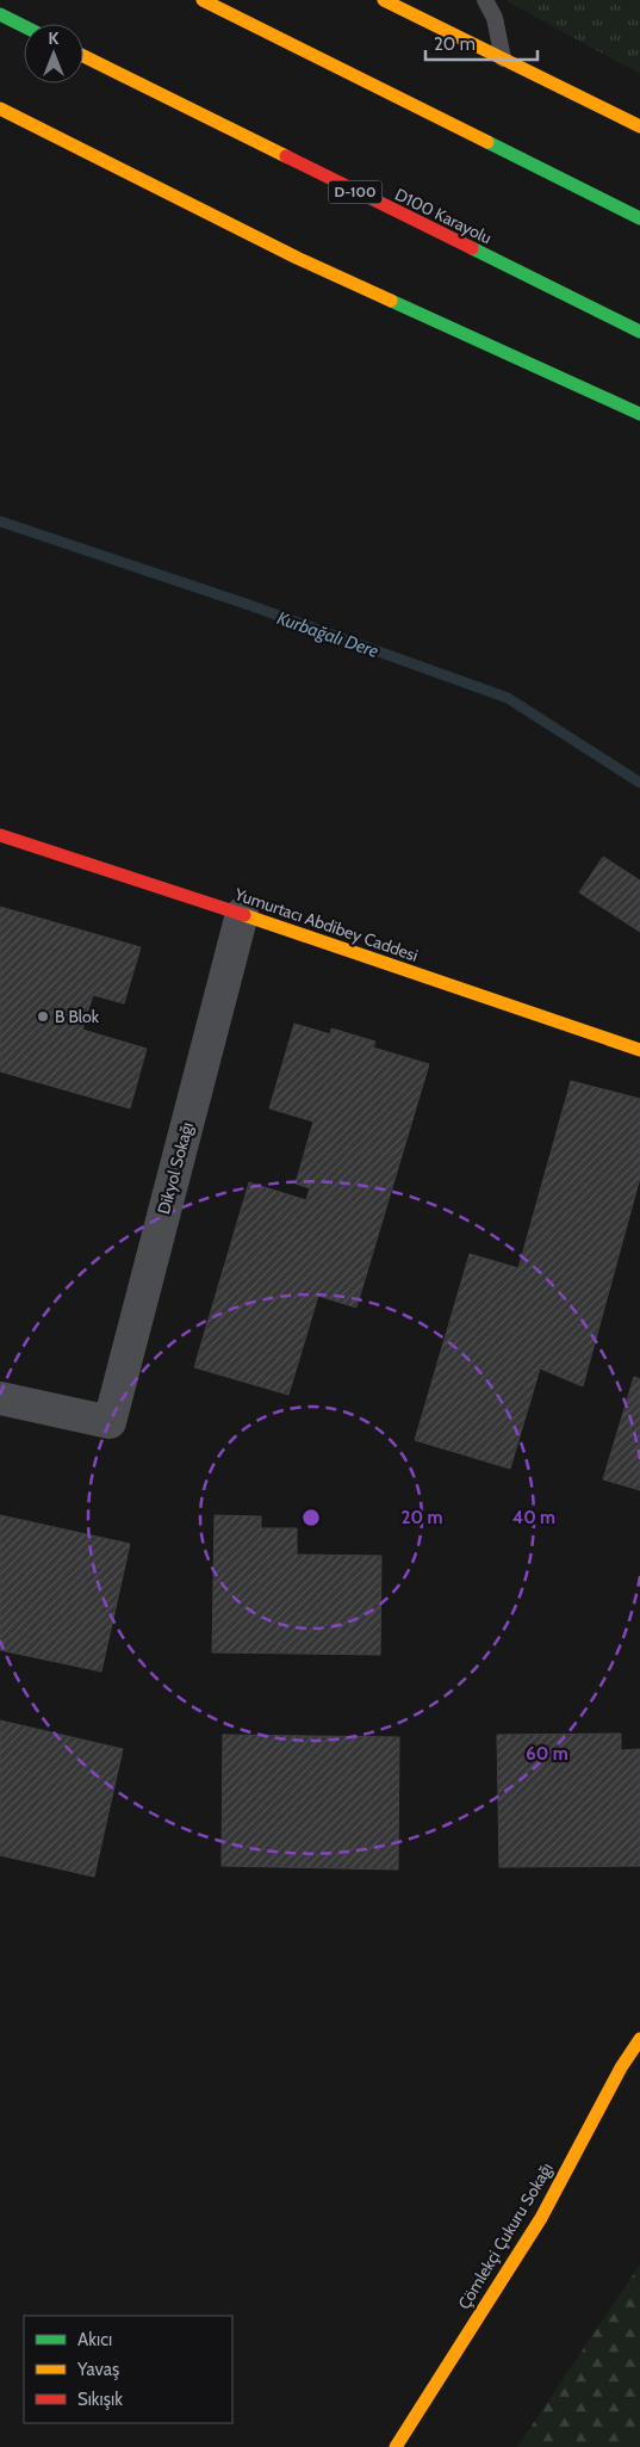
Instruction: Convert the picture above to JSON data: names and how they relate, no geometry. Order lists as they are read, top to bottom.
{
  "streets": {
    "main road": [
      "D-100",
      "D100 Karayolu",
      "Yumurtacı Abdibey Caddesi",
      "Çömlekçi Çukuru Sokağı"
    ],
    "street": ["Dikyol Sokağı"]
  },
  "crossings": [
    ["Yumurtacı Abdibey Caddesi", "Dikyol Sokağı"]
  ],
  "water": ["Kurbağalı Dere"],
  "places": ["B Blok"],
  "legend": ["Akıcı", "Yavaş", "Sıkışık"],
  "scale_bar": "20 m",
  "north": "top",
  "rings": ["20 m", "40 m", "60 m"]
}
